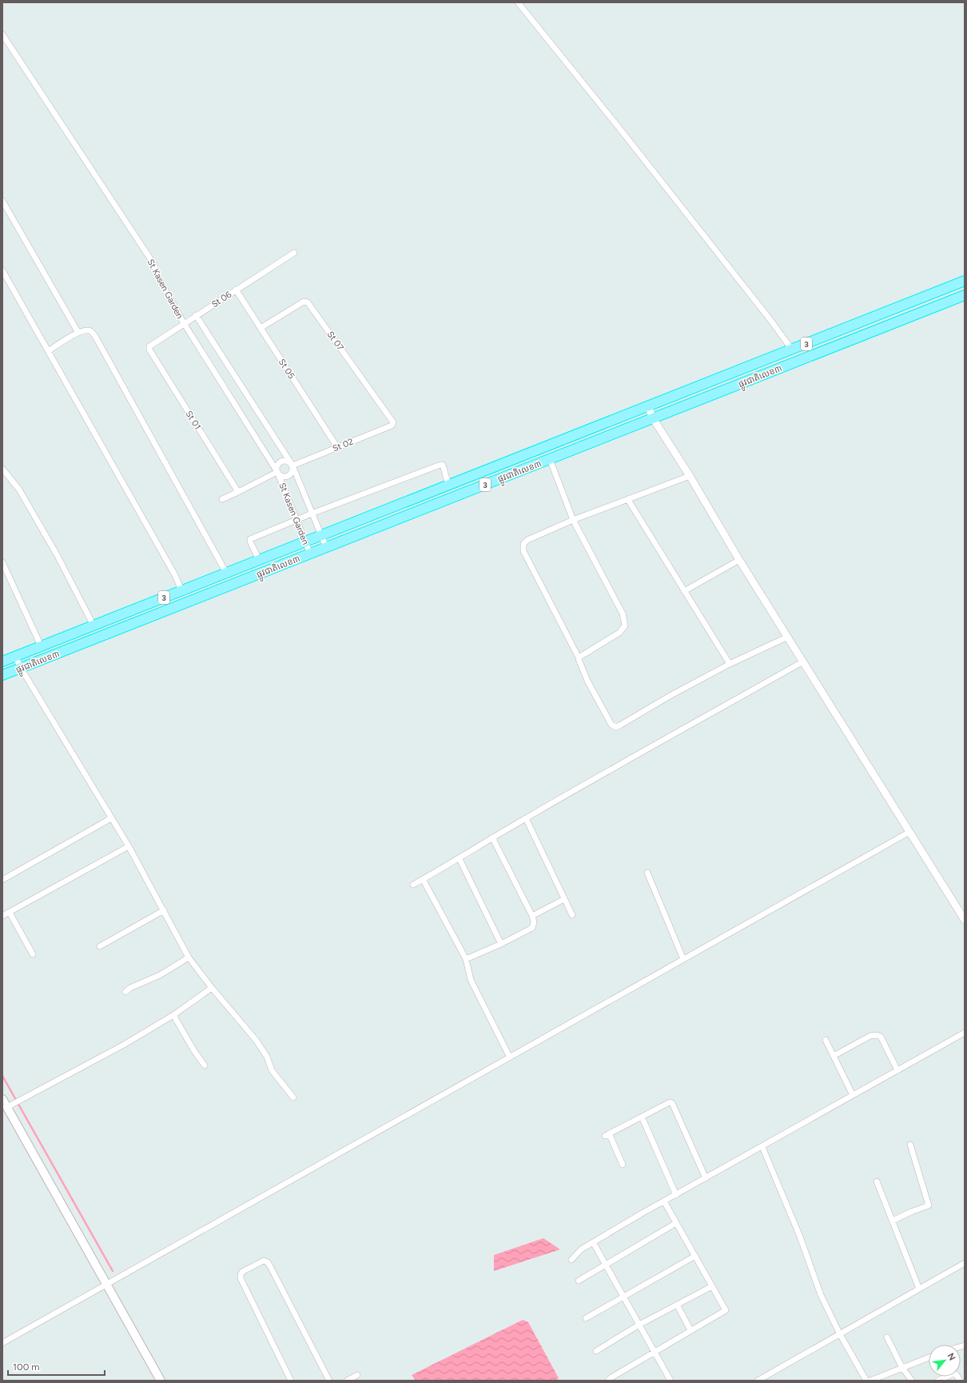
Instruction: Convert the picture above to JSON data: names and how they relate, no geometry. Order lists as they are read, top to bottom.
{
  "streets": {
    "highway": ["3", "ផ្លូវជាតិលេខ៣"],
    "street": [
      "St Kasen Garden",
      "St 06",
      "St 07",
      "St 05",
      "St 01",
      "St 02"
    ]
  },
  "crossings": [
    ["St Kasen Garden", "St 06"],
    ["St Kasen Garden", "ផ្លូវជាតិលេខ៣"],
    ["St Kasen Garden", "St 02"],
    ["St 06", "St 05"],
    ["St 06", "St 01"],
    ["St 07", "St 05"],
    ["St 07", "St 02"],
    ["St 05", "St 02"]
  ],
  "scale_bar": "100 m",
  "north": "top right"
}
